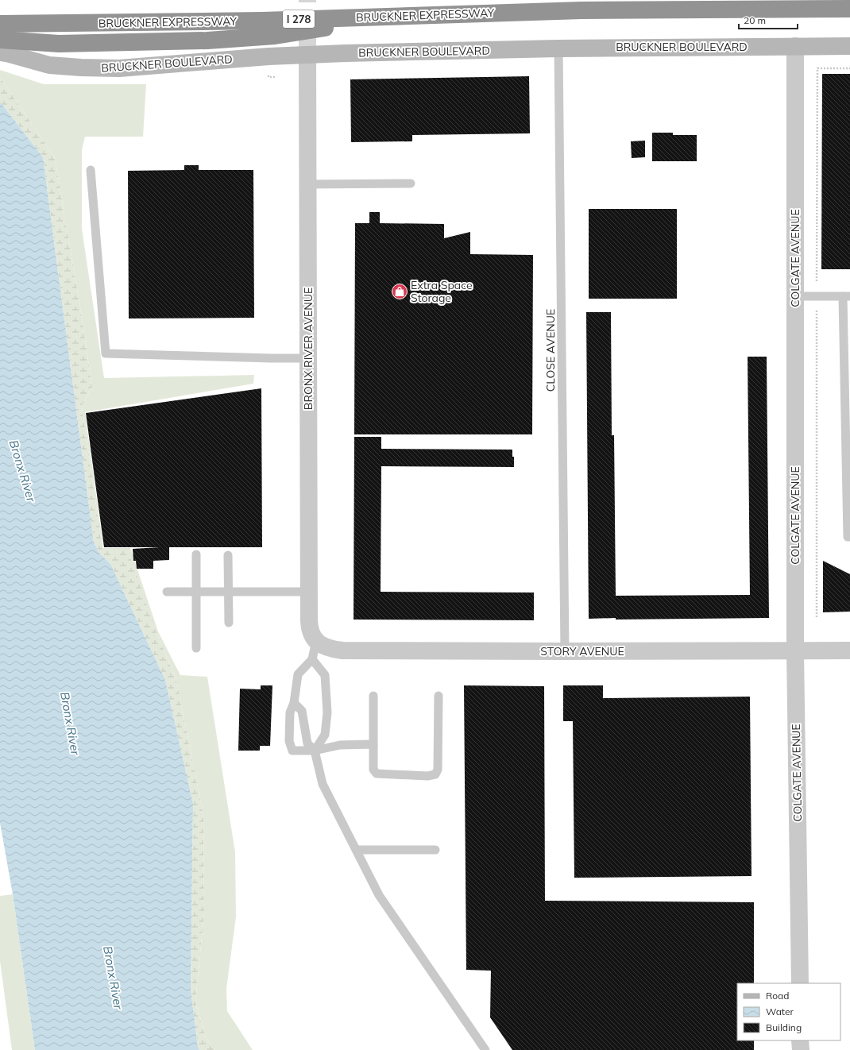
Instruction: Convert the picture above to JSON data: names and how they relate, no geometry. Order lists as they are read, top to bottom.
{
  "streets": {
    "highway": ["BRUCKNER EXPRESSWAY", "I 278"],
    "main road": ["BRUCKNER BOULEVARD"],
    "street": ["COLGATE AVENUE", "BRONX RIVER AVENUE", "STORY AVENUE"],
    "lane": ["CLOSE AVENUE"]
  },
  "crossings": [
    ["BRUCKNER BOULEVARD", "COLGATE AVENUE"],
    ["BRUCKNER BOULEVARD", "BRONX RIVER AVENUE"],
    ["BRUCKNER BOULEVARD", "CLOSE AVENUE"],
    ["COLGATE AVENUE", "STORY AVENUE"],
    ["BRONX RIVER AVENUE", "STORY AVENUE"],
    ["CLOSE AVENUE", "STORY AVENUE"]
  ],
  "water": ["Bronx River"],
  "places": {
    "shop": ["Extra Space Storage"]
  },
  "legend": ["Road", "Water", "Building"],
  "scale_bar": "20 m"
}
